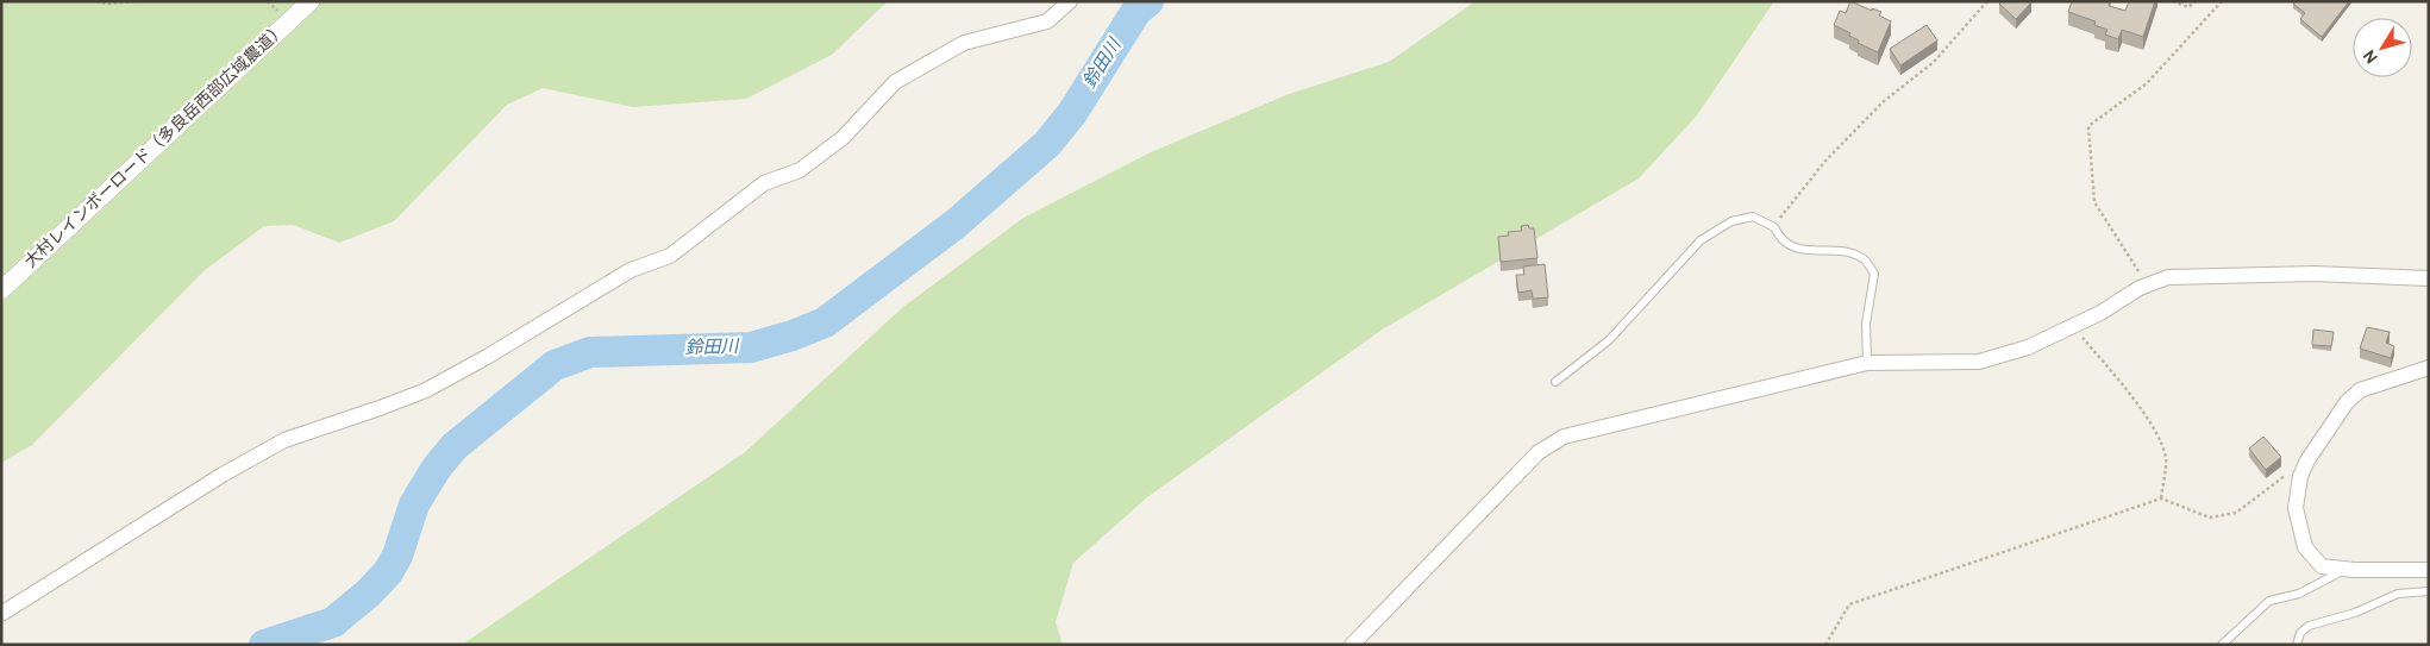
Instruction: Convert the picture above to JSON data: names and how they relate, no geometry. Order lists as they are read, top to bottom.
{
  "streets": {
    "street": ["大村レインボーロード（多良岳西部広域農道）"]
  },
  "water": ["鈴田川"],
  "north": "bottom left"
}
